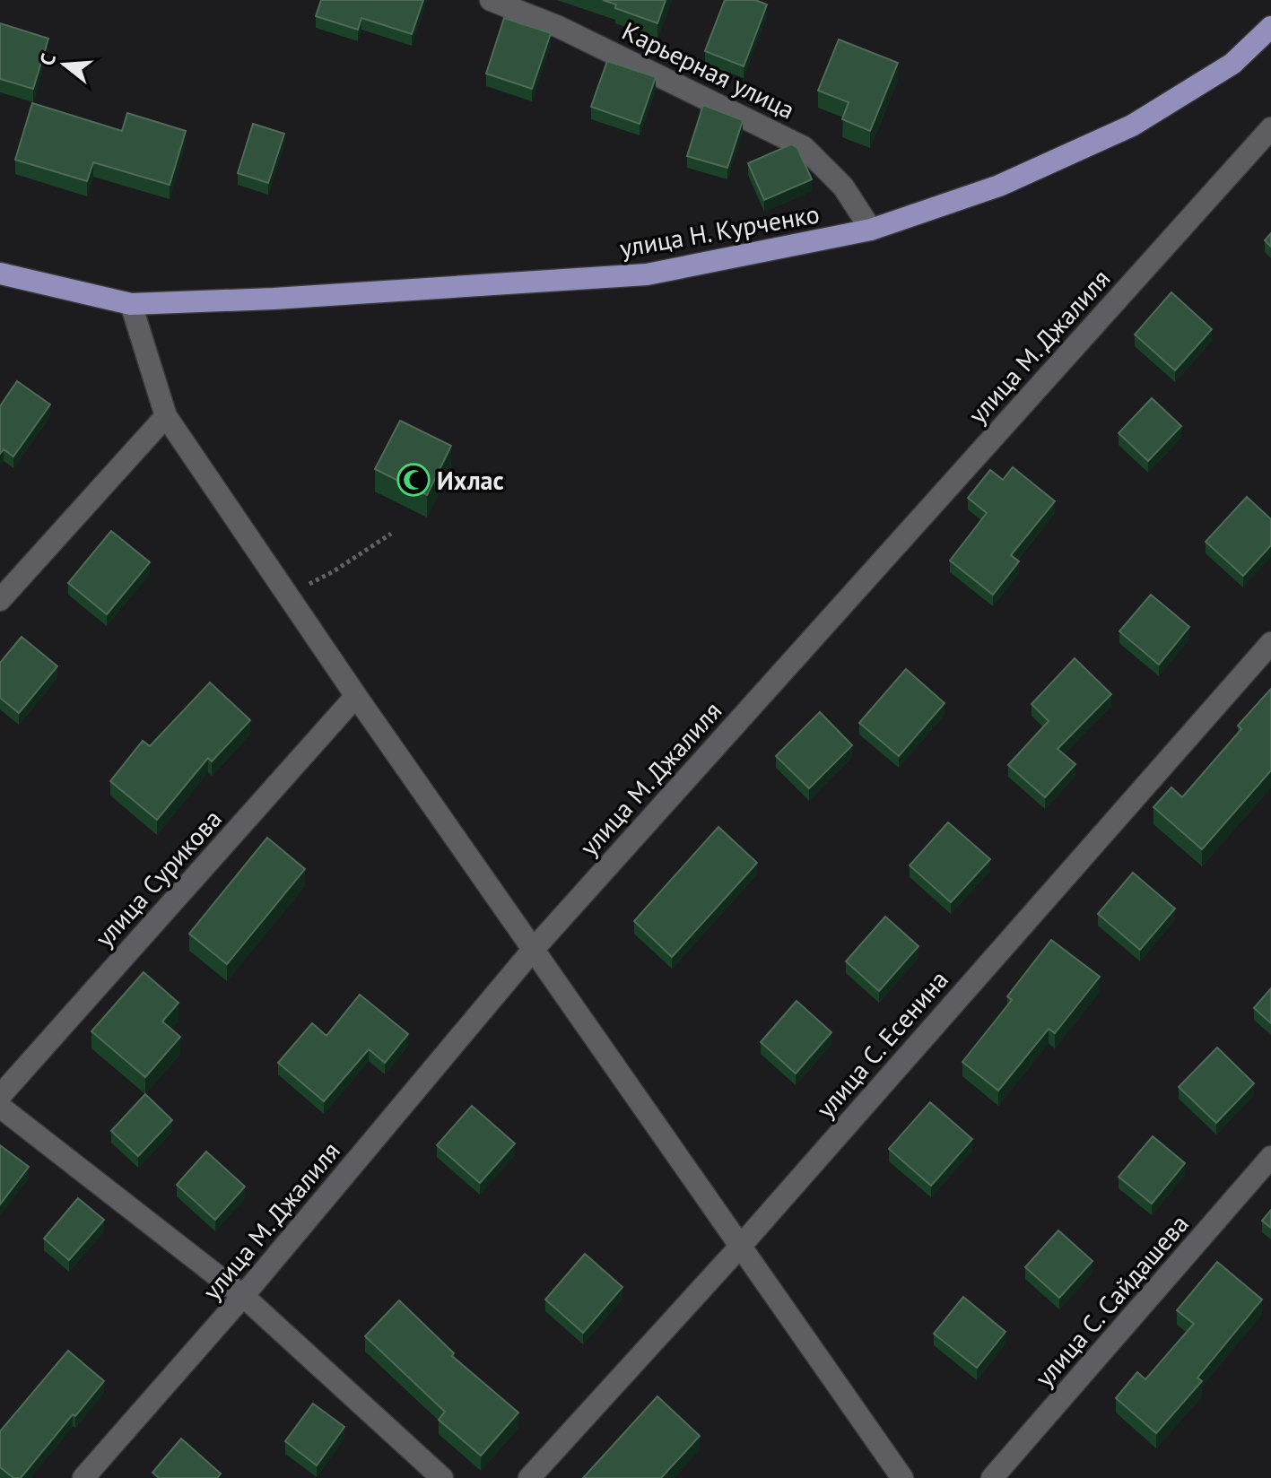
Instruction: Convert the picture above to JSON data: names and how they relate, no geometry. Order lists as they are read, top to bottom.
{
  "streets": {
    "main road": ["улица Н. Курченко"],
    "street": [
      "Карьерная улица",
      "улица М. Джалиля",
      "улица Сурикова",
      "улица С. Есенина",
      "улица С. Сайдашева"
    ]
  },
  "crossings": [
    ["Карьерная улица", "улица Н. Курченко"]
  ],
  "places": {
    "mosque": ["Ихлас"]
  },
  "north": "left"
}
